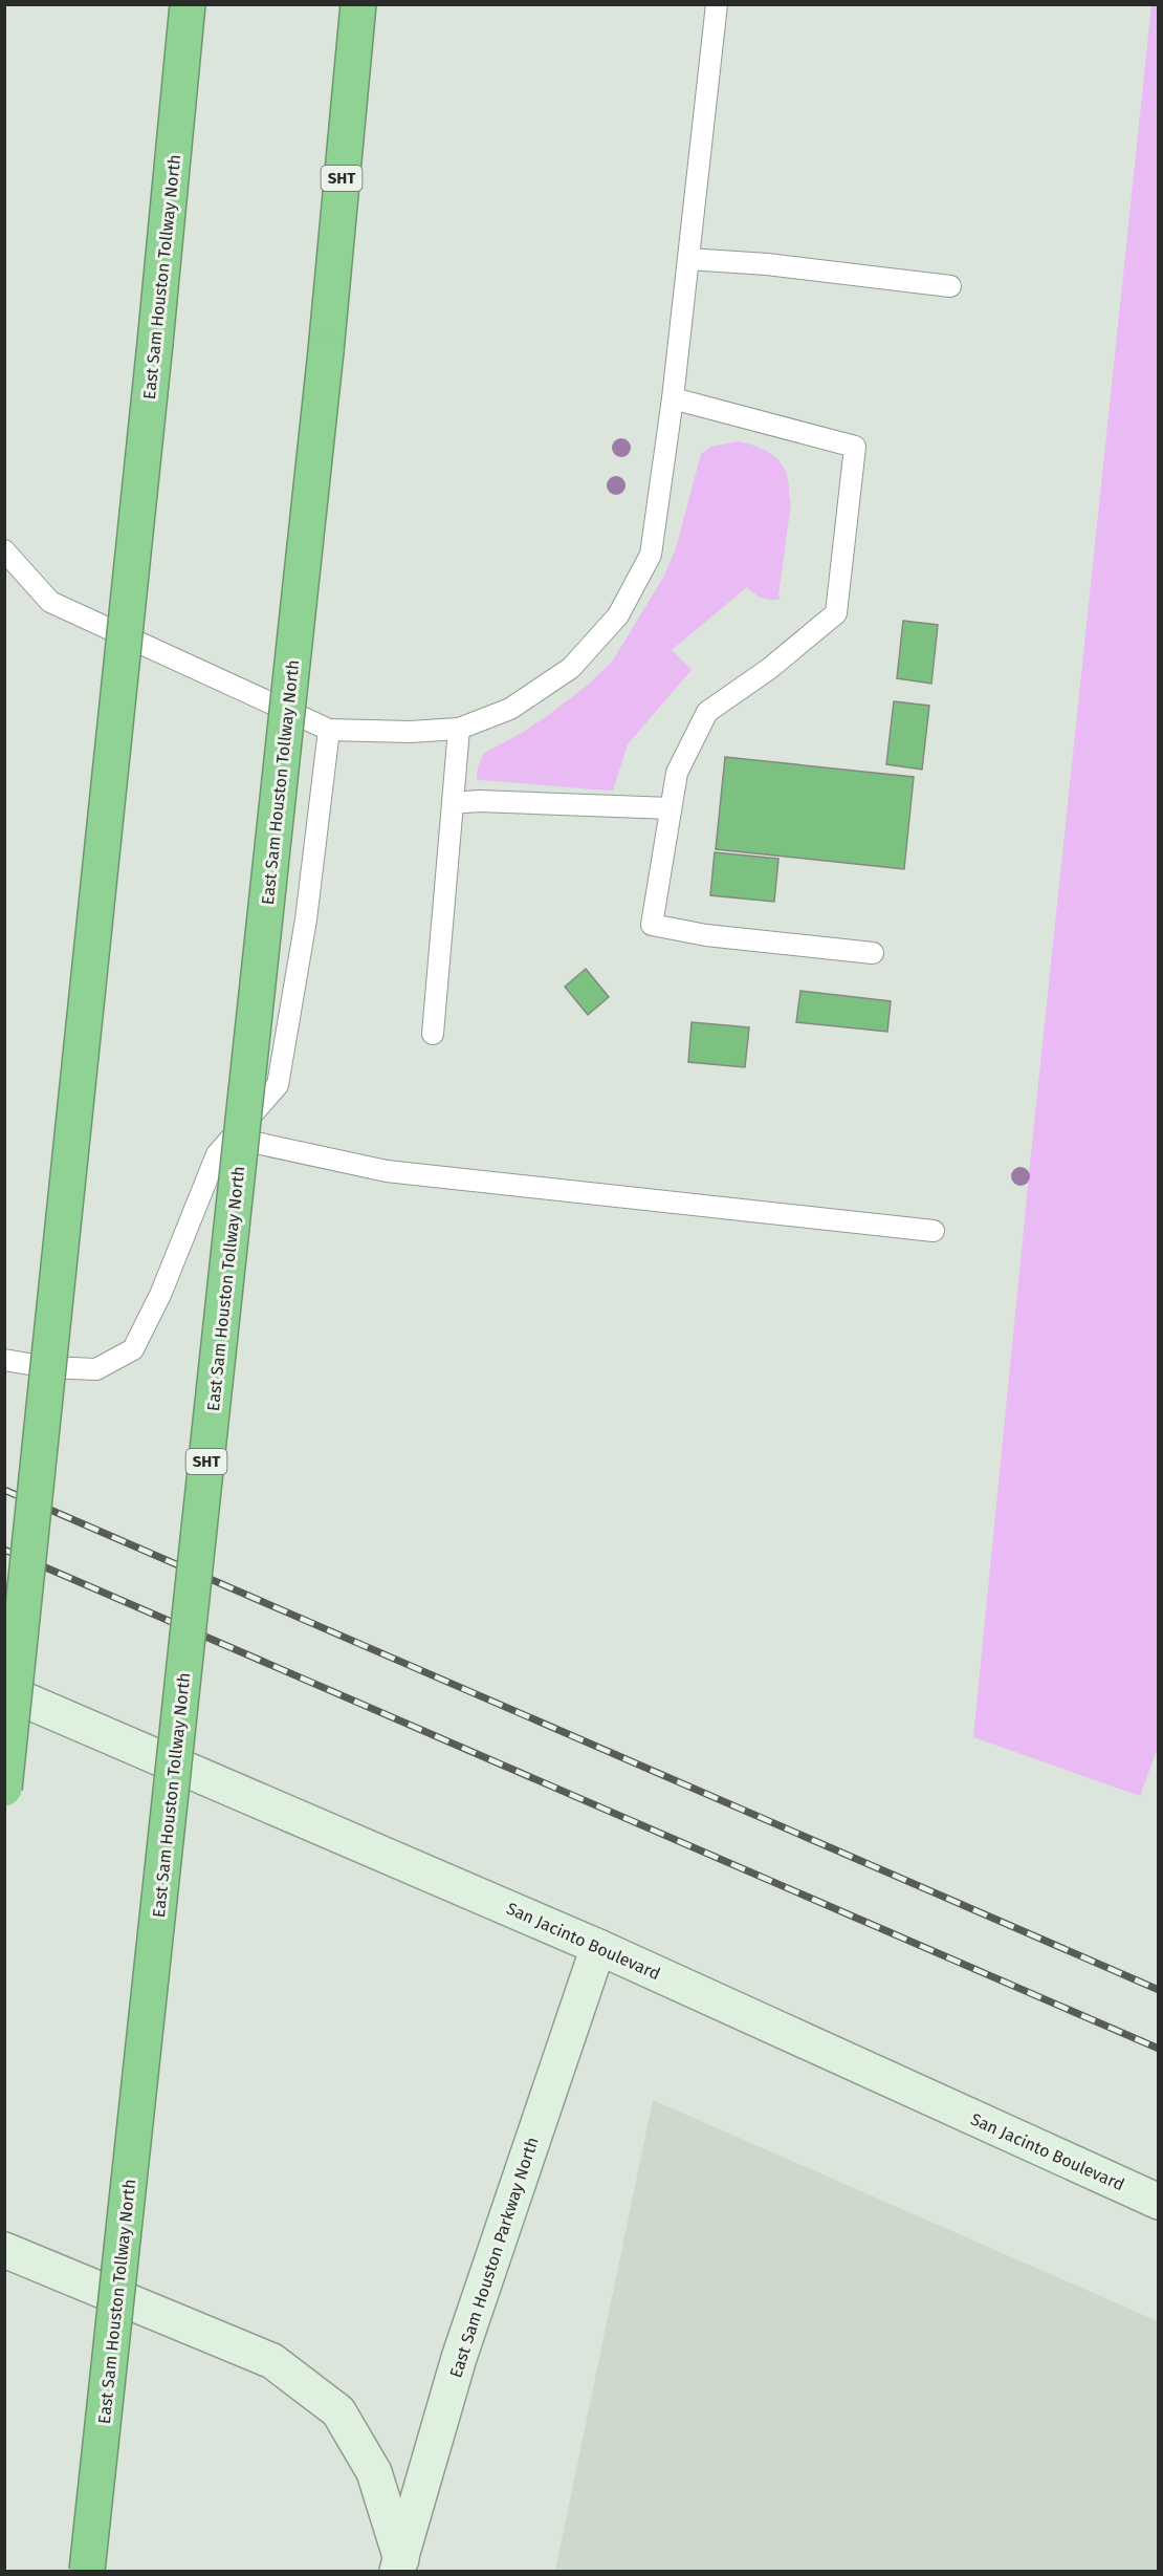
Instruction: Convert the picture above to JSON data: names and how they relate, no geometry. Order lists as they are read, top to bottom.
{
  "streets": {
    "highway": ["SHT", "East Sam Houston Tollway North"],
    "main road": ["San Jacinto Boulevard", "East Sam Houston Parkway North"]
  },
  "crossings": [
    ["San Jacinto Boulevard", "East Sam Houston Parkway North"]
  ]
}
